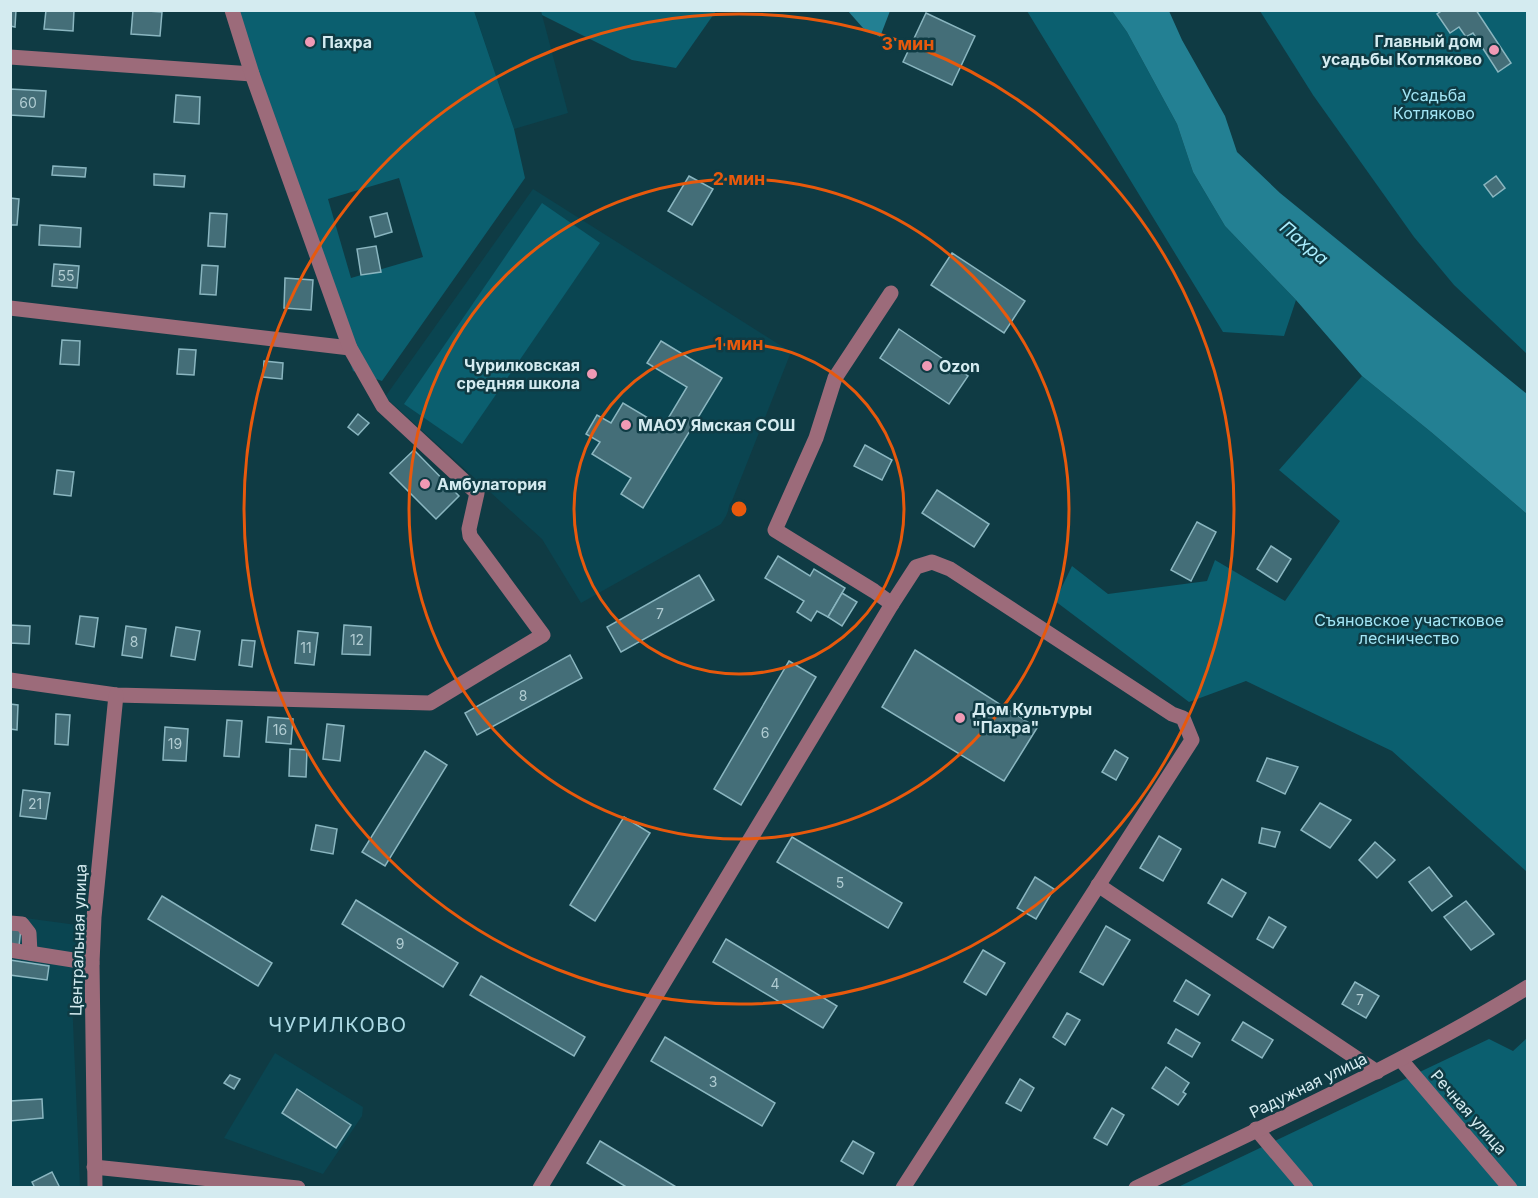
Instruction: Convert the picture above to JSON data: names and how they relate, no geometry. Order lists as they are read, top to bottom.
{
  "streets": {
    "street": ["Центральная улица", "Радужная улица", "Речная улица"]
  },
  "crossings": [
    ["Радужная улица", "Речная улица"]
  ],
  "districts": ["ЧУРИЛКОВО"],
  "water": ["Пахра"],
  "parks": ["Усадьба Котляково", "Съяновское участковое лесничество"],
  "places": [
    "Пахра",
    "Главный дом усадьбы Котляково",
    "Ozon",
    "Чурилковская средняя школа",
    "МАОУ Ямская СОШ",
    "Амбулатория",
    "Дом Культуры \"Пахра\""
  ],
  "house_numbers": [
    "60",
    "55",
    "7",
    "12",
    "8",
    "11",
    "8",
    "16",
    "6",
    "19",
    "21",
    "5",
    "9",
    "4",
    "7",
    "3"
  ],
  "rings": ["3 мин", "2 мин", "1 мин"]
}
